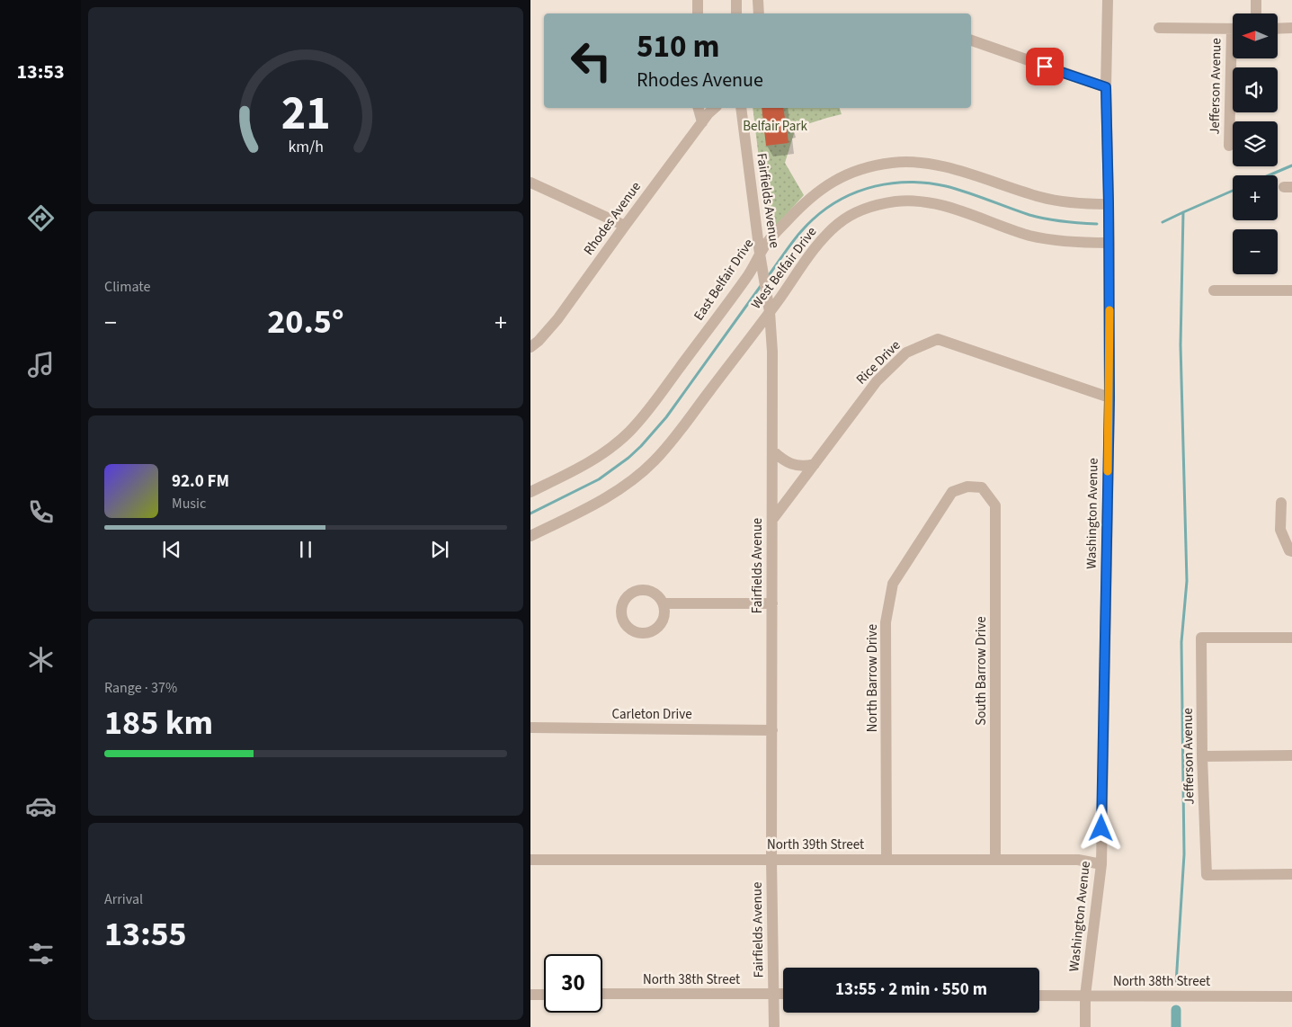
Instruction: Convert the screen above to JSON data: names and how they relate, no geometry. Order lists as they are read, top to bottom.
{
  "streets": {
    "street": [
      "Jefferson Avenue",
      "Fairfields Avenue",
      "Rhodes Avenue",
      "West Belfair Drive",
      "East Belfair Drive",
      "Rice Drive",
      "Washington Avenue",
      "South Barrow Drive",
      "North Barrow Drive",
      "Carleton Drive",
      "North 39th Street",
      "North 38th Street"
    ]
  },
  "crossings": [
    ["Fairfields Avenue", "West Belfair Drive"],
    ["Fairfields Avenue", "East Belfair Drive"],
    ["Fairfields Avenue", "Rice Drive"],
    ["Fairfields Avenue", "Carleton Drive"],
    ["Fairfields Avenue", "North 39th Street"],
    ["Fairfields Avenue", "North 38th Street"],
    ["West Belfair Drive", "Washington Avenue"],
    ["East Belfair Drive", "Washington Avenue"],
    ["Rice Drive", "Washington Avenue"],
    ["Washington Avenue", "North 39th Street"],
    ["Washington Avenue", "North 38th Street"],
    ["South Barrow Drive", "North Barrow Drive"],
    ["South Barrow Drive", "North 39th Street"],
    ["North Barrow Drive", "North 39th Street"]
  ],
  "parks": ["Belfair Park"],
  "north": "left",
  "page": {
    "tabs": "13:53",
    "map_buttons": ["+", "−"],
    "turn": ["510 m", "Rhodes Avenue"],
    "tile": [
      "Climate",
      ["Range · 37%", "185 km"],
      ["Arrival", "13:55"]
    ],
    "heat": ["−", "20.5°", "+"],
    "song": ["92.0 FM", "Music"],
    "limit": "30",
    "trip": "13:55 · 2 min · 550 m",
    "gauge": ["21", "km/h"]
  }
}
